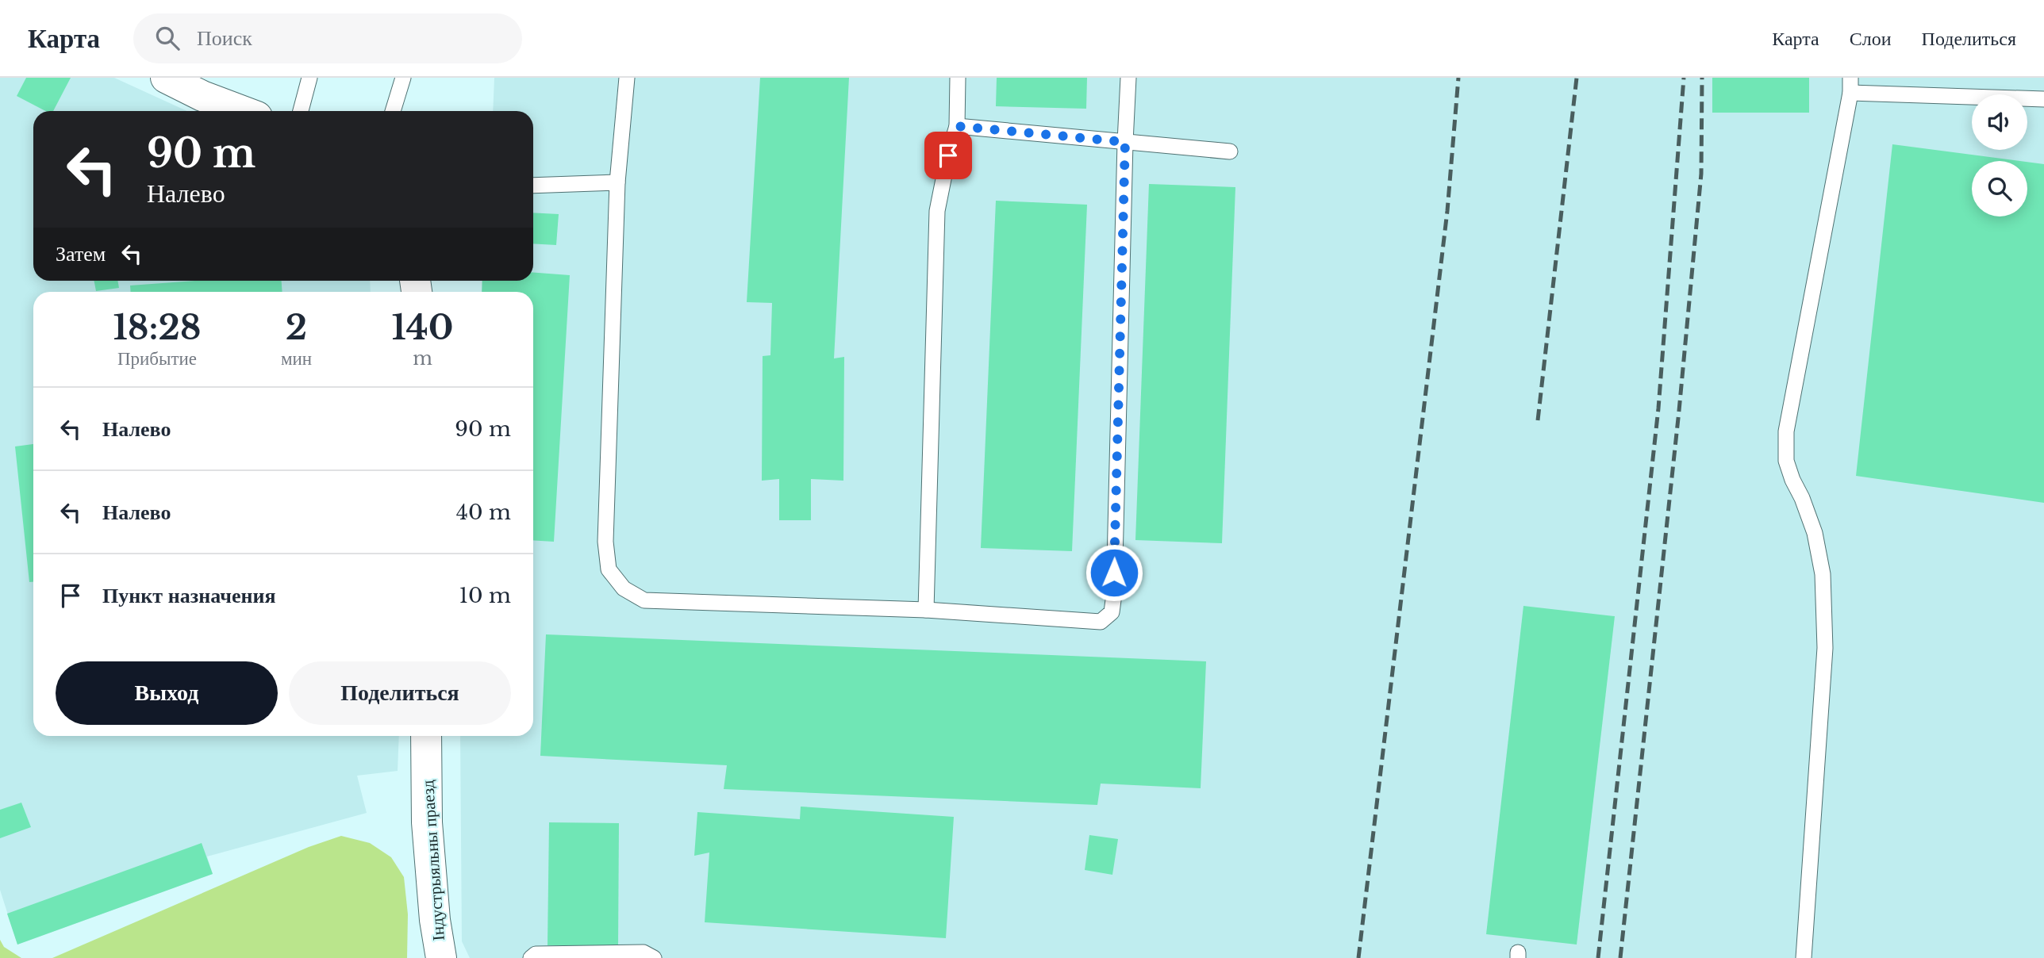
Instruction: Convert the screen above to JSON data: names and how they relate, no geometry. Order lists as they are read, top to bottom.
{
  "streets": {
    "street": ["Індустрыяльны праезд"]
  },
  "page": {
    "header": "Карта",
    "search": "Поиск",
    "nav": ["Карта", "Слои", "Поделиться"],
    "turn": ["90 m", "Налево"],
    "then": "Затем",
    "eta": [
      "18:28",
      "Прибытие",
      "2",
      "мин",
      "140",
      "m"
    ],
    "list": [
      {
        "name": "Налево",
        "value": "90 m"
      },
      {
        "name": "Налево",
        "value": "40 m"
      },
      {
        "name": "Пункт назначения",
        "value": "10 m"
      }
    ],
    "buttons": ["Выход", "Поделиться"]
  }
}
